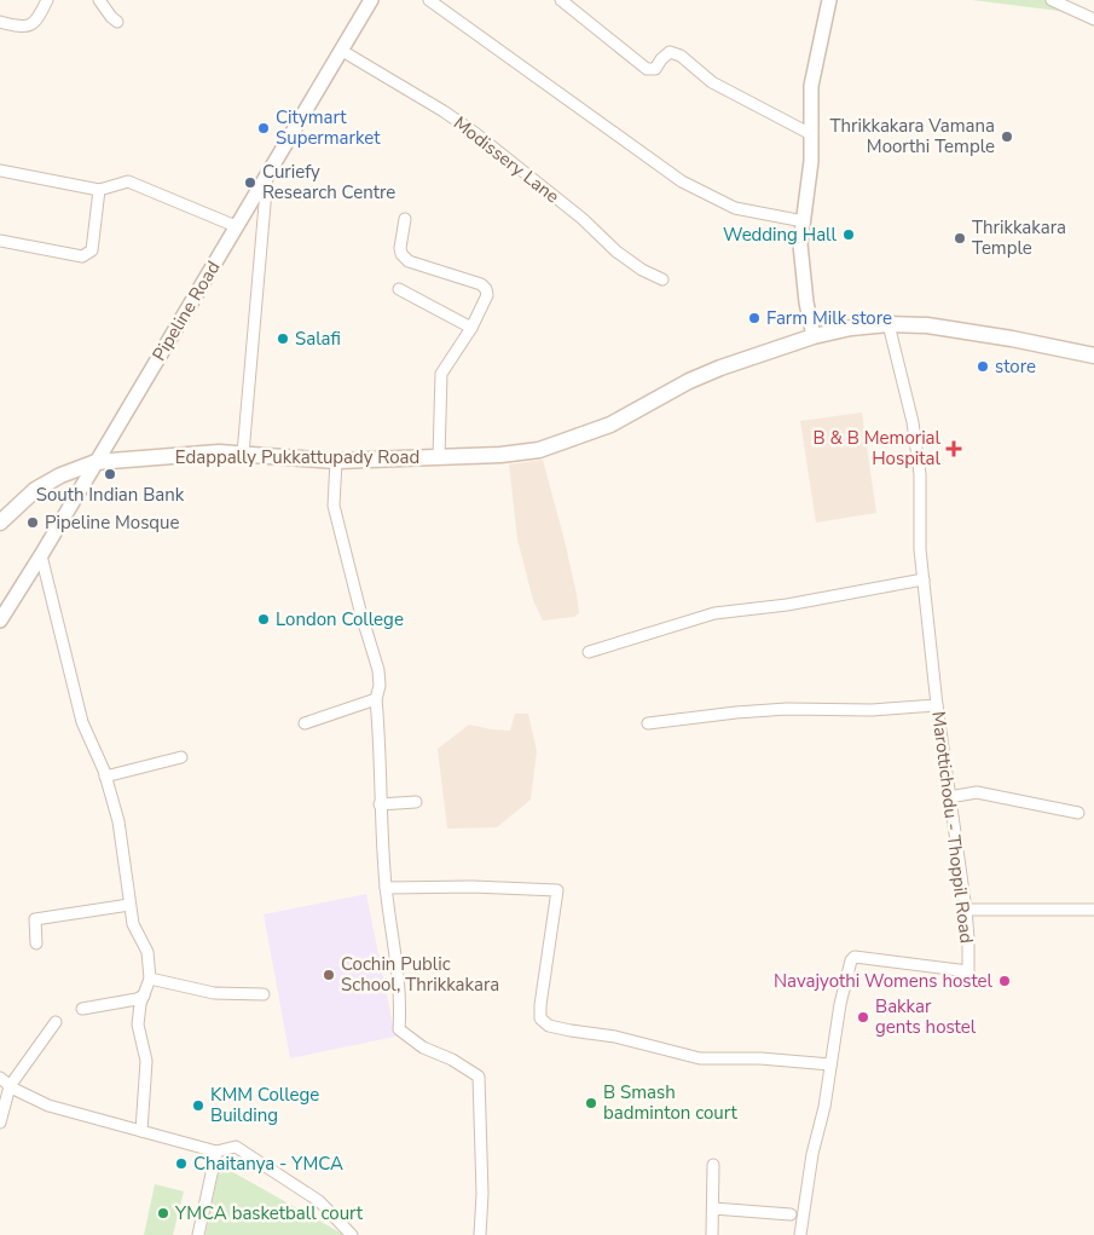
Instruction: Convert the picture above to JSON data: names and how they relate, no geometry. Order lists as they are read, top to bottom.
{
  "streets": {
    "main road": ["Edappally Pukkattupady Road"],
    "street": ["Modissery Lane", "Pipeline Road", "Marottichodu - Thoppil Road"]
  },
  "crossings": [
    ["Modissery Lane", "Pipeline Road"],
    ["Pipeline Road", "Edappally Pukkattupady Road"],
    ["Edappally Pukkattupady Road", "Marottichodu - Thoppil Road"]
  ],
  "places": {
    "other": [
      "Citymart Supermarket",
      "Thrikkakara Vamana Moorthi Temple",
      "Curiefy Research Centre",
      "Wedding Hall",
      "Thrikkakara Temple",
      "Farm Milk store",
      "Salafi",
      "store",
      "South Indian Bank",
      "Pipeline Mosque",
      "London College",
      "Cochin Public School, Thrikkakara",
      "Navajyothi Womens hostel",
      "Bakkar gents hostel",
      "B Smash badminton court",
      "KMM College Building",
      "Chaitanya - YMCA",
      "YMCA basketball court"
    ],
    "health": ["B & B Memorial Hospital"]
  }
}
